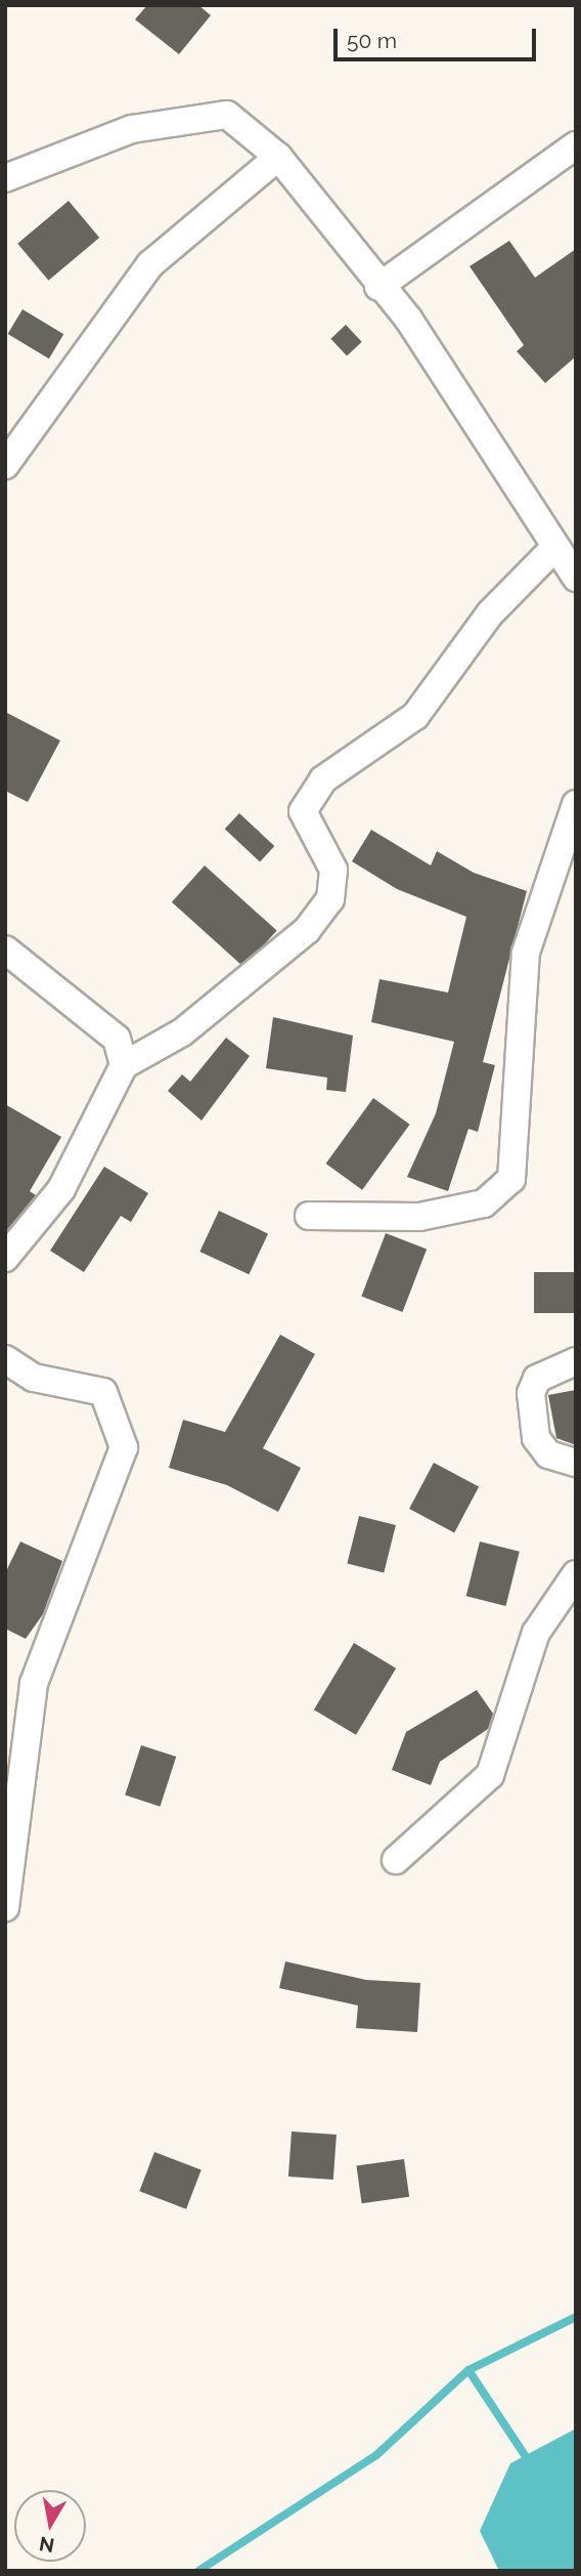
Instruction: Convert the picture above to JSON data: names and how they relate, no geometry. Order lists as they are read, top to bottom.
{
  "scale_bar": "50 m",
  "north": "bottom"
}
